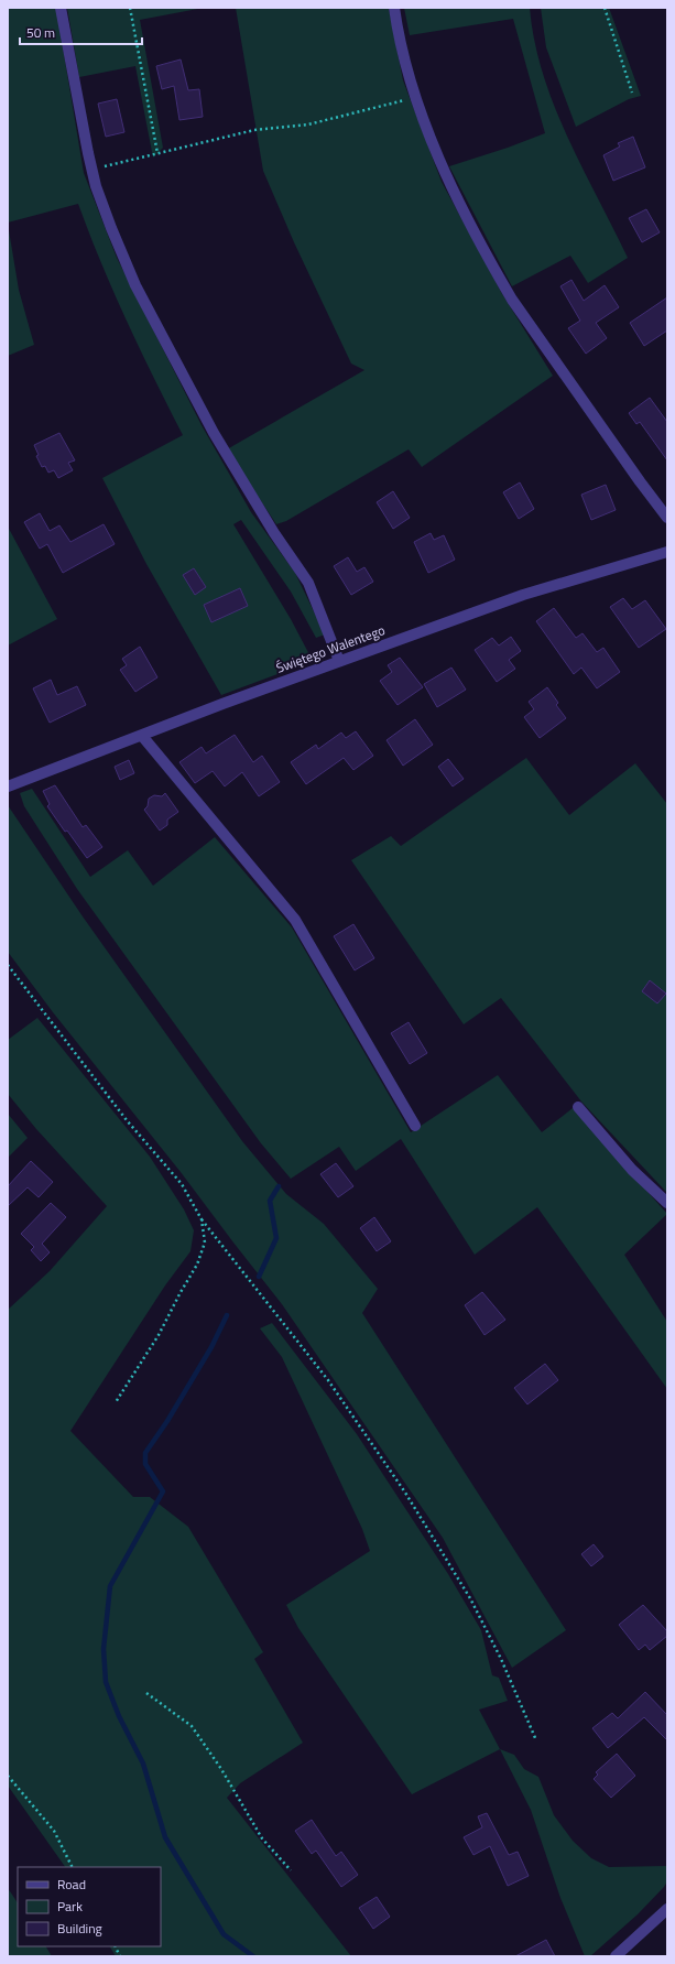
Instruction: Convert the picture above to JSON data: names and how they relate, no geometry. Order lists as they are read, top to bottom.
{
  "streets": {
    "street": ["Świętego Walentego"]
  },
  "legend": ["Road", "Park", "Building"],
  "scale_bar": "50 m"
}
